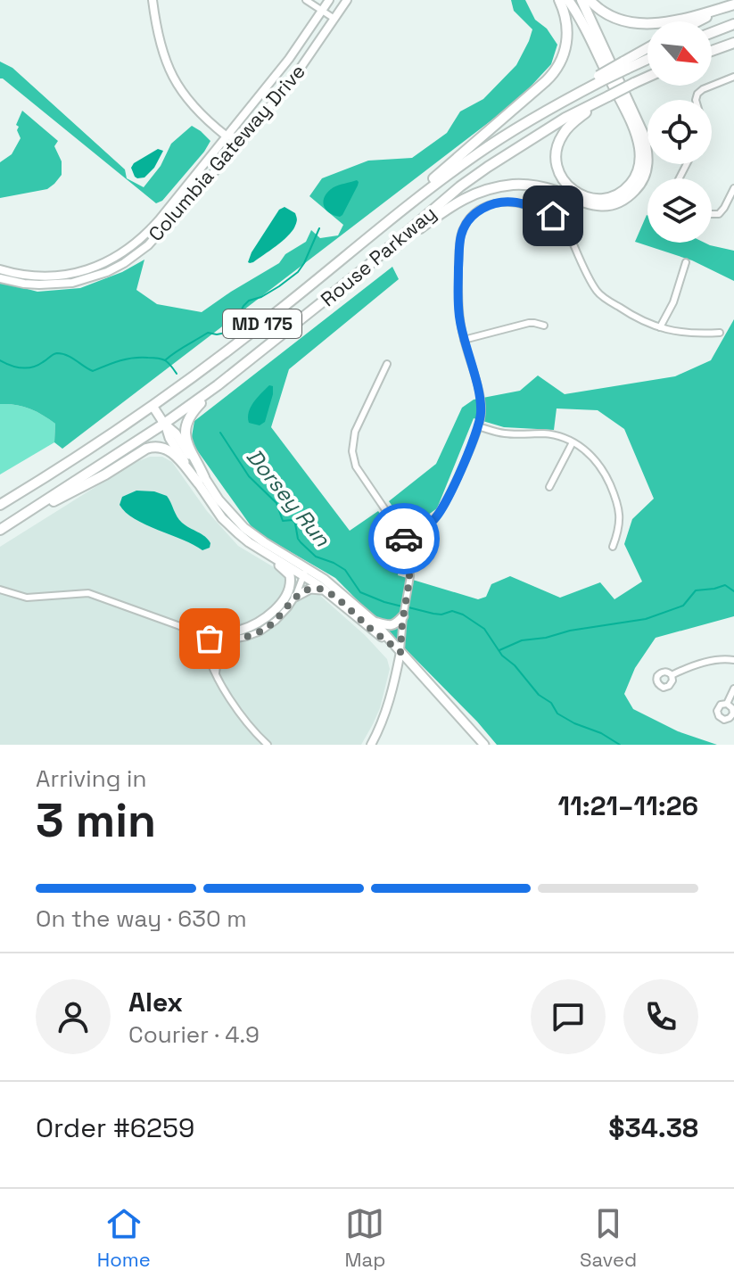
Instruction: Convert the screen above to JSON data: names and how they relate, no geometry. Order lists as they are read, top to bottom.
{
  "streets": {
    "main road": ["Rouse Parkway", "MD 175"],
    "street": ["Columbia Gateway Drive"]
  },
  "water": ["Dorsey Run"],
  "north": "bottom right",
  "page": {
    "heading": ["3 min", "Arriving in", "11:21–11:26"],
    "panel": [
      "Alex",
      "Courier · 4.9",
      "Order #6259",
      "$34.38"
    ],
    "bar": "On the way · 630 m",
    "tabs": ["Home", "Map", "Saved"]
  }
}
